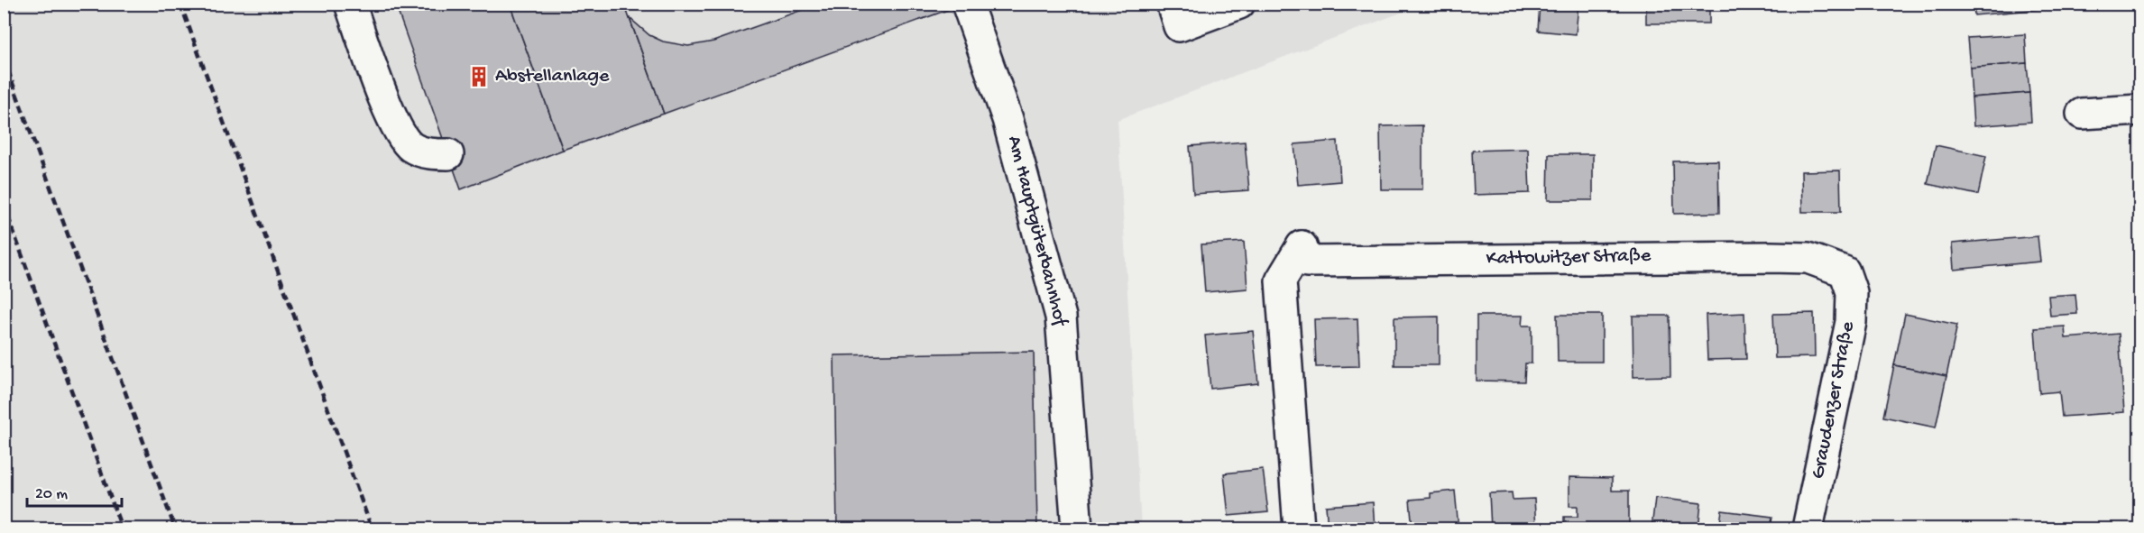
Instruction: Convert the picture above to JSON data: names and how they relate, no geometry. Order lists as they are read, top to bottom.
{
  "streets": {
    "street": ["Am Hauptgüterbahnhof", "Kattowitzer Straße", "Graudenzer Straße"]
  },
  "crossings": [
    ["Kattowitzer Straße", "Graudenzer Straße"]
  ],
  "places": {
    "building": ["Abstellanlage"]
  },
  "scale_bar": "20 m"
}
